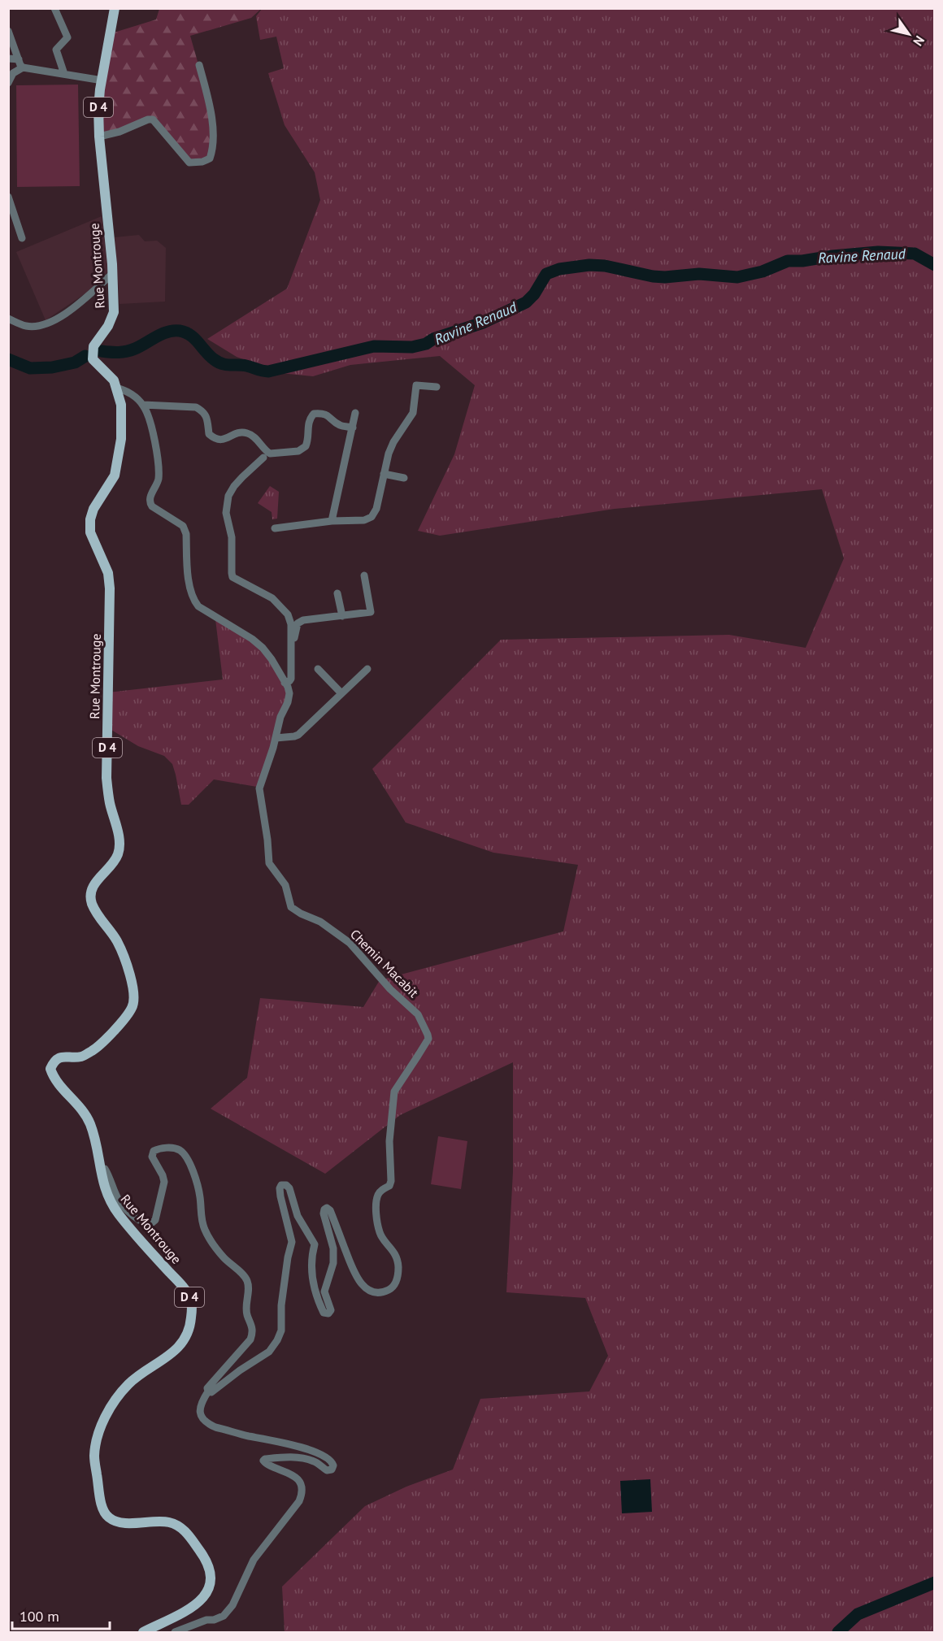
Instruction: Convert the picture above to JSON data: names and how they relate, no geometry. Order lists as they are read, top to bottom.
{
  "streets": {
    "main road": ["D 4", "Rue Montrouge"],
    "street": ["Chemin Macabit"]
  },
  "water": ["Ravine Renaud"],
  "scale_bar": "100 m",
  "north": "bottom right"
}
